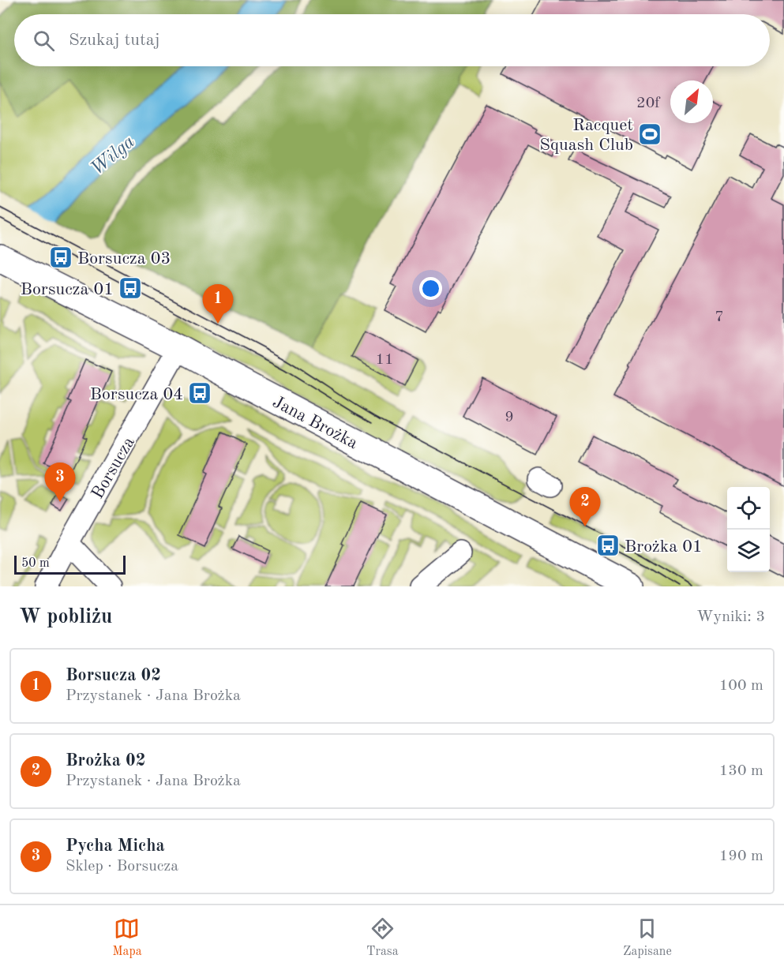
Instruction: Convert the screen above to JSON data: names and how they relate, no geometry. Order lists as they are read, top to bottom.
{
  "streets": {
    "main road": ["Jana Brożka"],
    "street": ["Borsucza"]
  },
  "crossings": [
    ["Jana Brożka", "Borsucza"]
  ],
  "water": ["Wilga"],
  "places": {
    "sports": ["Racquet Squash Club"],
    "bus stop": [
      "Borsucza 03",
      "Borsucza 01",
      "Borsucza 04",
      "Brożka 01"
    ]
  },
  "house_numbers": [
    "20f",
    "7",
    "11",
    "9"
  ],
  "scale_bar": "50 m",
  "north": "top right",
  "page": {
    "search": "Szukaj tutaj",
    "pins": ["1", "3", "2"],
    "scale": "50 m",
    "heading": ["W pobliżu", "Wyniki: 3"],
    "list": [
      {
        "mark": "1",
        "name": "Borsucza 02",
        "note": "Przystanek · Jana Brożka",
        "value": "100 m"
      },
      {
        "mark": "2",
        "name": "Brożka 02",
        "note": "Przystanek · Jana Brożka",
        "value": "130 m"
      },
      {
        "mark": "3",
        "name": "Pycha Micha",
        "note": "Sklep · Borsucza",
        "value": "190 m"
      }
    ],
    "nav": ["Mapa", "Trasa", "Zapisane"]
  }
}
